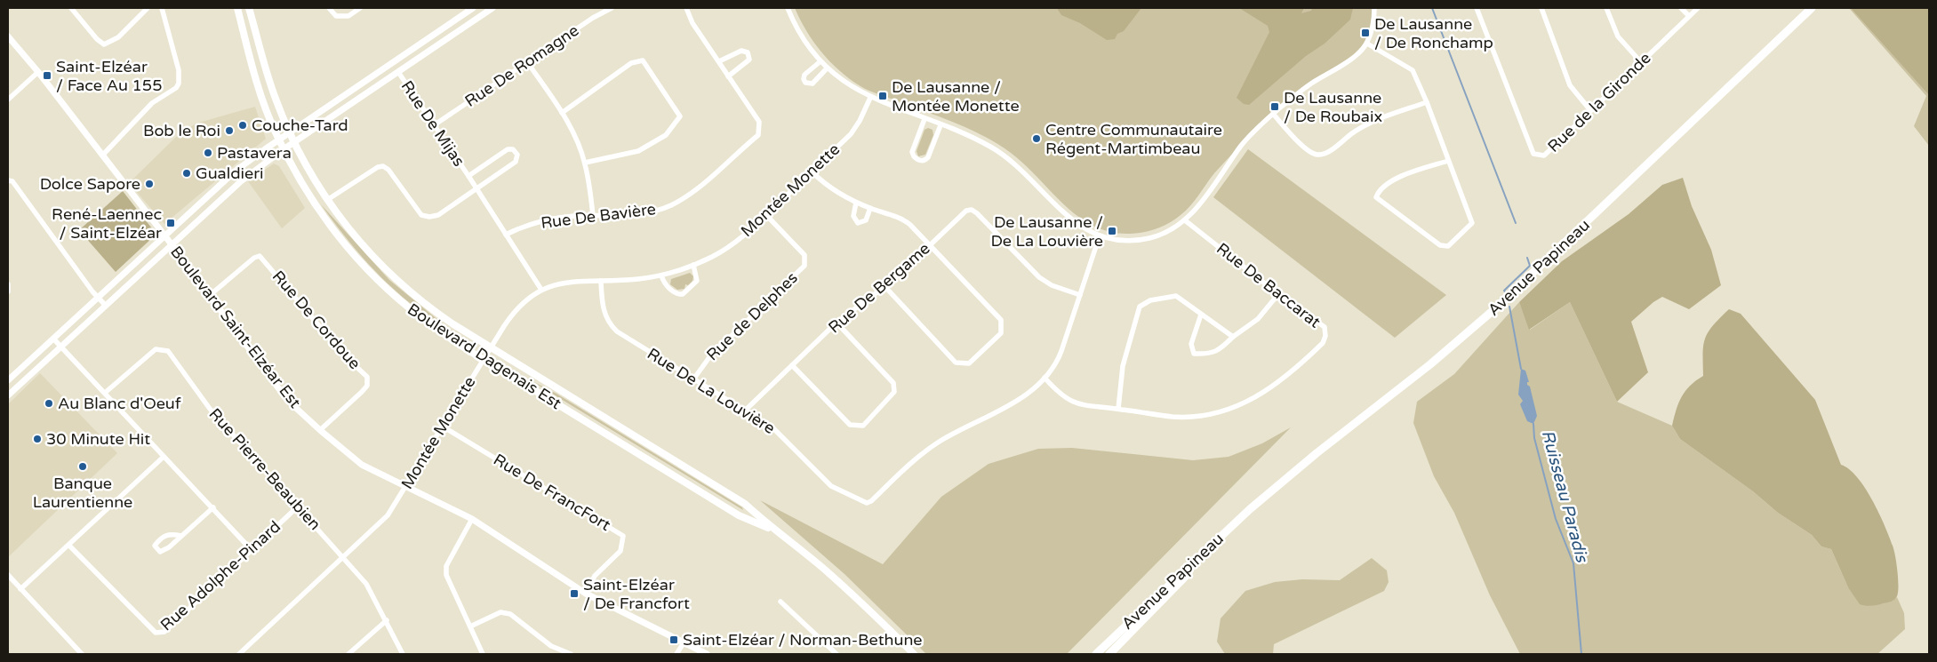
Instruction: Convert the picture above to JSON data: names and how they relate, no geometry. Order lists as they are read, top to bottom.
{
  "streets": {
    "highway": ["Avenue Papineau"],
    "main road": ["Boulevard Dagenais Est"],
    "street": [
      "Rue De Romagne",
      "Rue de la Gironde",
      "Rue De Mijas",
      "Montée Monette",
      "Rue De Bavière",
      "Rue De Baccarat",
      "Rue De Bergame",
      "Rue de Delphes",
      "Rue De Cordoue",
      "Boulevard Saint-Elzéar Est",
      "Rue De La Louvière",
      "Rue Pierre-Beaubien",
      "Rue De FrancFort",
      "Rue Adolphe-Pinard"
    ]
  },
  "crossings": [
    ["Rue De Romagne", "Rue De Mijas"],
    ["Rue De Mijas", "Montée Monette"],
    ["Rue De Mijas", "Rue De Bavière"],
    ["Montée Monette", "Rue de Delphes"],
    ["Montée Monette", "Boulevard Saint-Elzéar Est"],
    ["Montée Monette", "Boulevard Dagenais Est"],
    ["Montée Monette", "Rue De La Louvière"],
    ["Montée Monette", "Rue Pierre-Beaubien"],
    ["Montée Monette", "Rue De FrancFort"],
    ["Rue De Baccarat", "Rue De La Louvière"],
    ["Rue De Bergame", "Rue De La Louvière"],
    ["Rue de Delphes", "Rue De La Louvière"],
    ["Rue De Cordoue", "Boulevard Saint-Elzéar Est"],
    ["Boulevard Saint-Elzéar Est", "Rue De FrancFort"],
    ["Rue Pierre-Beaubien", "Rue Adolphe-Pinard"]
  ],
  "water": ["Ruisseau Paradis"],
  "places": {
    "transit": [
      "De Lausanne / De Ronchamp",
      "Saint-Elzéar / Face Au 155",
      "De Lausanne / Montée Monette",
      "De Lausanne / De Roubaix",
      "René-Laennec / Saint-Elzéar",
      "De Lausanne / De La Louvière",
      "Saint-Elzéar / De Francfort",
      "Saint-Elzéar / Norman-Bethune"
    ],
    "other": [
      "Couche-Tard",
      "Bob le Roi",
      "Centre Communautaire Régent-Martimbeau",
      "Pastavera",
      "Gualdieri",
      "Dolce Sapore",
      "Au Blanc d'Oeuf",
      "30 Minute Hit",
      "Banque Laurentienne"
    ]
  }
}
